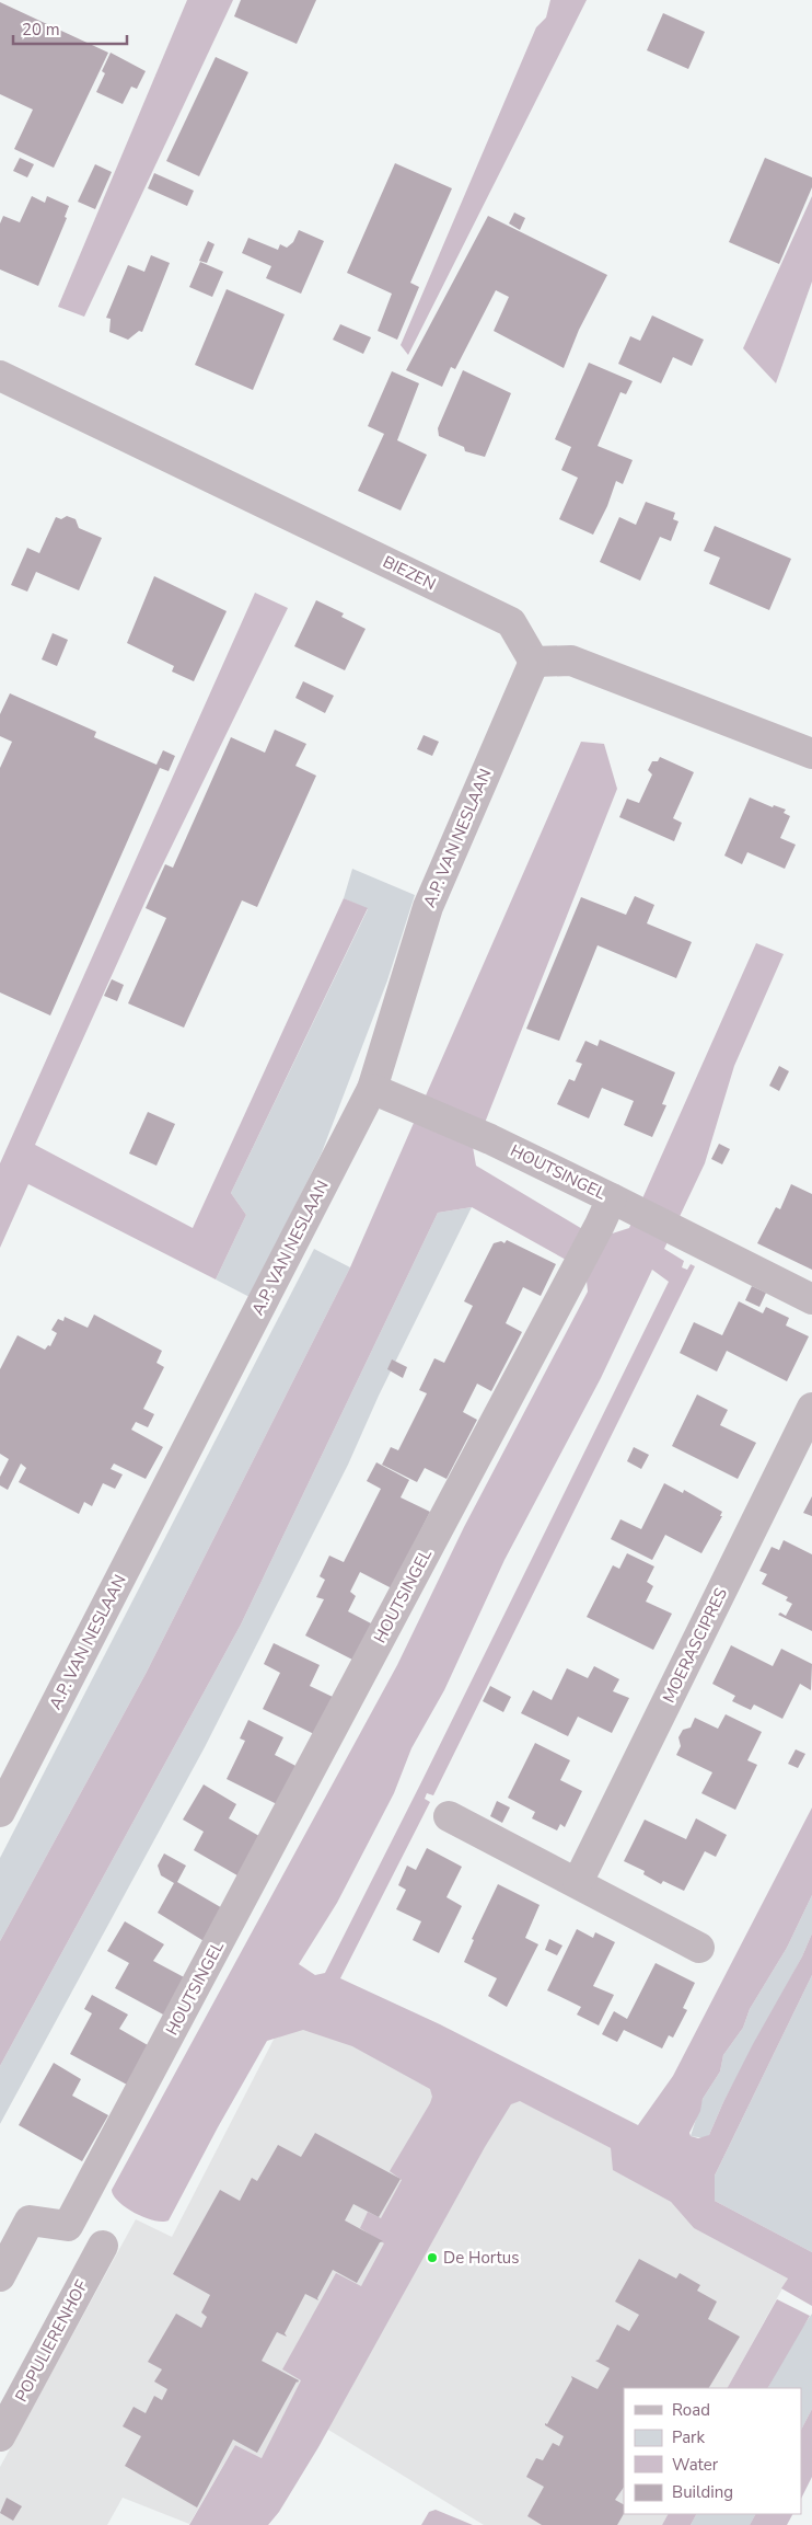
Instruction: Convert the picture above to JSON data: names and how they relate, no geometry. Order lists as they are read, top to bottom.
{
  "streets": {
    "street": [
      "BIEZEN",
      "A.P. VAN NESLAAN",
      "HOUTSINGEL",
      "MOERASCIPRES",
      "POPULIERENHOF"
    ]
  },
  "crossings": [
    ["BIEZEN", "A.P. VAN NESLAAN"],
    ["A.P. VAN NESLAAN", "HOUTSINGEL"]
  ],
  "places": ["De Hortus"],
  "legend": [
    "Road",
    "Park",
    "Water",
    "Building"
  ],
  "scale_bar": "20 m"
}
